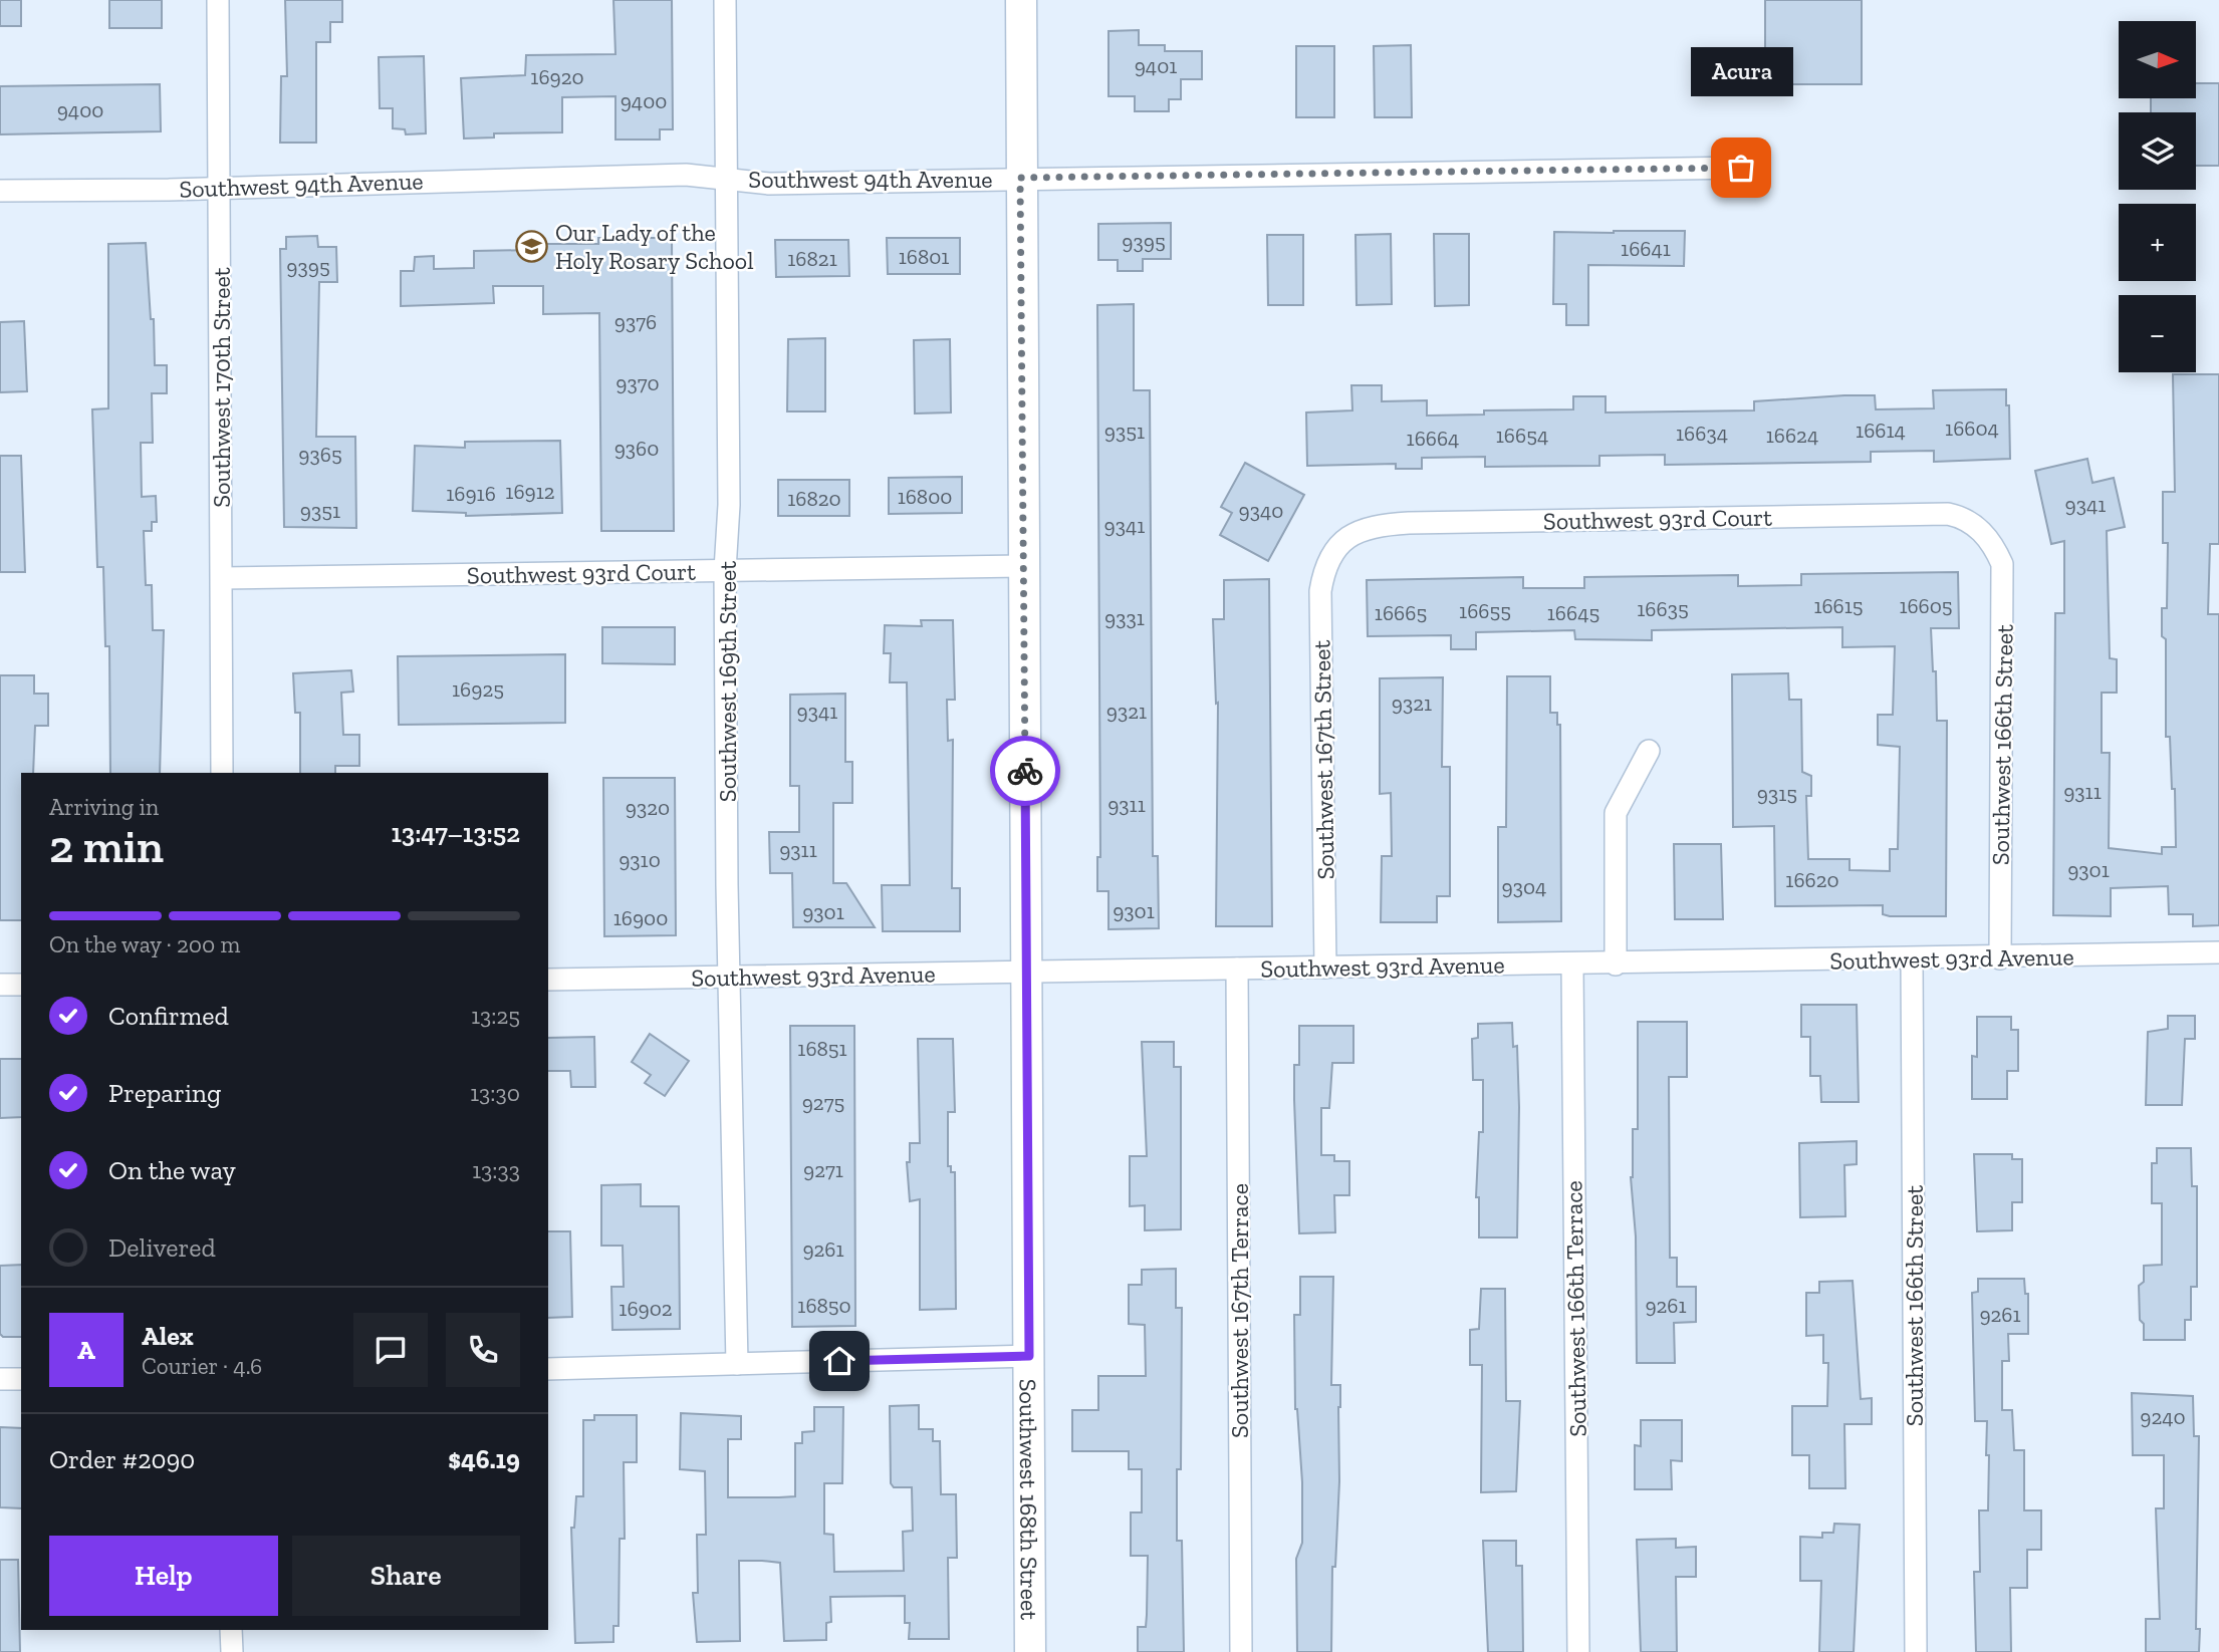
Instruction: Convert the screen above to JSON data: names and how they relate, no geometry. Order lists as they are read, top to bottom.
{
  "streets": {
    "street": [
      "Southwest 94th Avenue",
      "Southwest 170th Street",
      "Southwest 93rd Court",
      "Southwest 169th Street",
      "Southwest 166th Street",
      "Southwest 167th Street",
      "Southwest 93rd Avenue",
      "Southwest 166th Terrace",
      "Southwest 167th Terrace",
      "Southwest 168th Street"
    ]
  },
  "crossings": [
    ["Southwest 94th Avenue", "Southwest 170th Street"],
    ["Southwest 94th Avenue", "Southwest 169th Street"],
    ["Southwest 94th Avenue", "Southwest 168th Street"],
    ["Southwest 170th Street", "Southwest 93rd Court"],
    ["Southwest 93rd Court", "Southwest 169th Street"],
    ["Southwest 93rd Court", "Southwest 166th Street"],
    ["Southwest 93rd Court", "Southwest 167th Street"],
    ["Southwest 93rd Court", "Southwest 168th Street"],
    ["Southwest 169th Street", "Southwest 93rd Avenue"],
    ["Southwest 166th Street", "Southwest 93rd Avenue"],
    ["Southwest 167th Street", "Southwest 93rd Avenue"],
    ["Southwest 93rd Avenue", "Southwest 166th Terrace"],
    ["Southwest 93rd Avenue", "Southwest 167th Terrace"],
    ["Southwest 93rd Avenue", "Southwest 168th Street"]
  ],
  "places": {
    "other": ["Acura"],
    "school or university": ["Our Lady of the Holy Rosary School"]
  },
  "house_numbers": [
    "9401",
    "16920",
    "9400",
    "9400",
    "9395",
    "16641",
    "16801",
    "16821",
    "9395",
    "9376",
    "9370",
    "16604",
    "16614",
    "9351",
    "16634",
    "16654",
    "16624",
    "16664",
    "9360",
    "9365",
    "16912",
    "16916",
    "16800",
    "16820",
    "9341",
    "9351",
    "9340",
    "9341",
    "16615",
    "16605",
    "16635",
    "16655",
    "16665",
    "16645",
    "9331",
    "16925",
    "9321",
    "9341",
    "9321",
    "9311",
    "9315",
    "9311",
    "9320",
    "9311",
    "9310",
    "9301",
    "16620",
    "9304",
    "9301",
    "9301",
    "16900",
    "16851",
    "9275",
    "9271",
    "9261",
    "16850",
    "9261",
    "16902",
    "9261",
    "9240"
  ],
  "north": "right",
  "page": {
    "map_buttons": ["+", "−"],
    "bubble": "Acura",
    "heading": ["2 min", "Arriving in", "13:47–13:52"],
    "panel": [
      "Alex",
      "Courier · 4.6",
      "Order #2090",
      "$46.19"
    ],
    "bar": "On the way · 200 m",
    "list": [
      ["Confirmed", "13:25"],
      ["Preparing", "13:30"],
      ["On the way", "13:33"],
      "Delivered"
    ],
    "round": "A",
    "buttons": ["Help", "Share"]
  }
}
